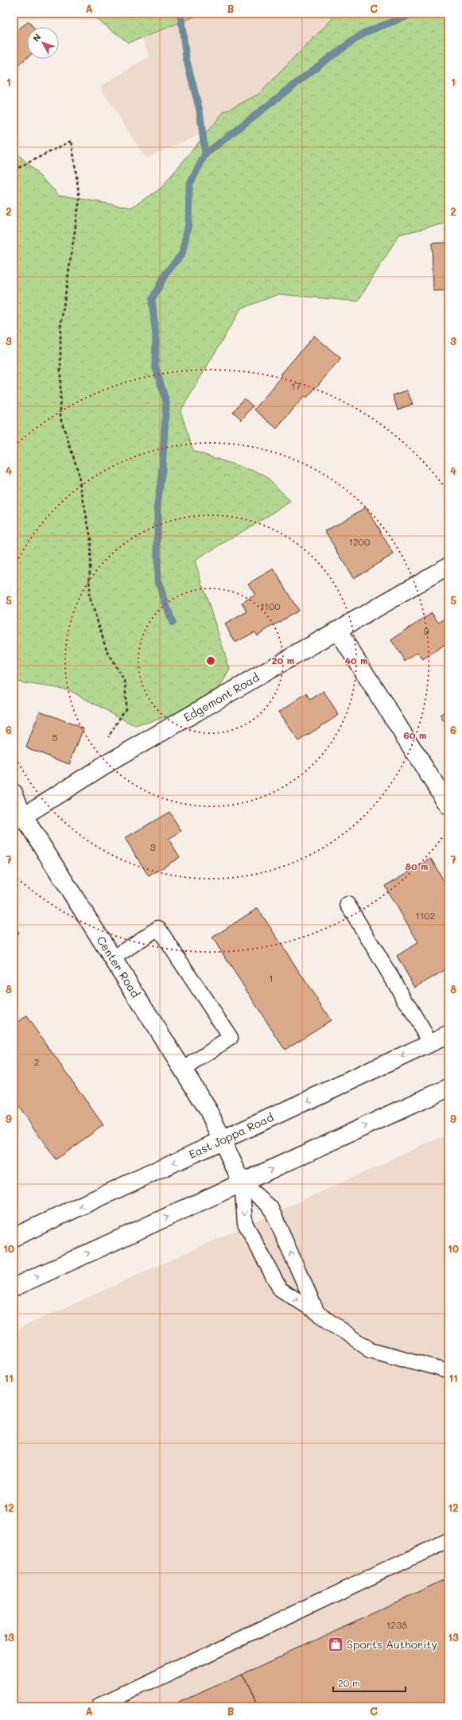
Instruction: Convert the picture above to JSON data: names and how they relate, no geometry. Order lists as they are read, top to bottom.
{
  "streets": {
    "street": ["Edgemont Road", "Center Road", "East Joppa Road"]
  },
  "crossings": [
    ["Edgemont Road", "Center Road"],
    ["Center Road", "East Joppa Road"]
  ],
  "places": {
    "shop": ["Sports Authority"]
  },
  "house_numbers": [
    "17",
    "1200",
    "1100",
    "9",
    "5",
    "3",
    "1102",
    "1",
    "2",
    "1238"
  ],
  "scale_bar": "20 m",
  "north": "top left",
  "grid": {
    "columns": ["A", "B", "C"],
    "rows": [
      "1",
      "2",
      "3",
      "4",
      "5",
      "6",
      "7",
      "8",
      "9",
      "10",
      "11",
      "12",
      "13"
    ]
  },
  "rings": [
    "20 m",
    "40 m",
    "60 m",
    "80 m"
  ]
}
